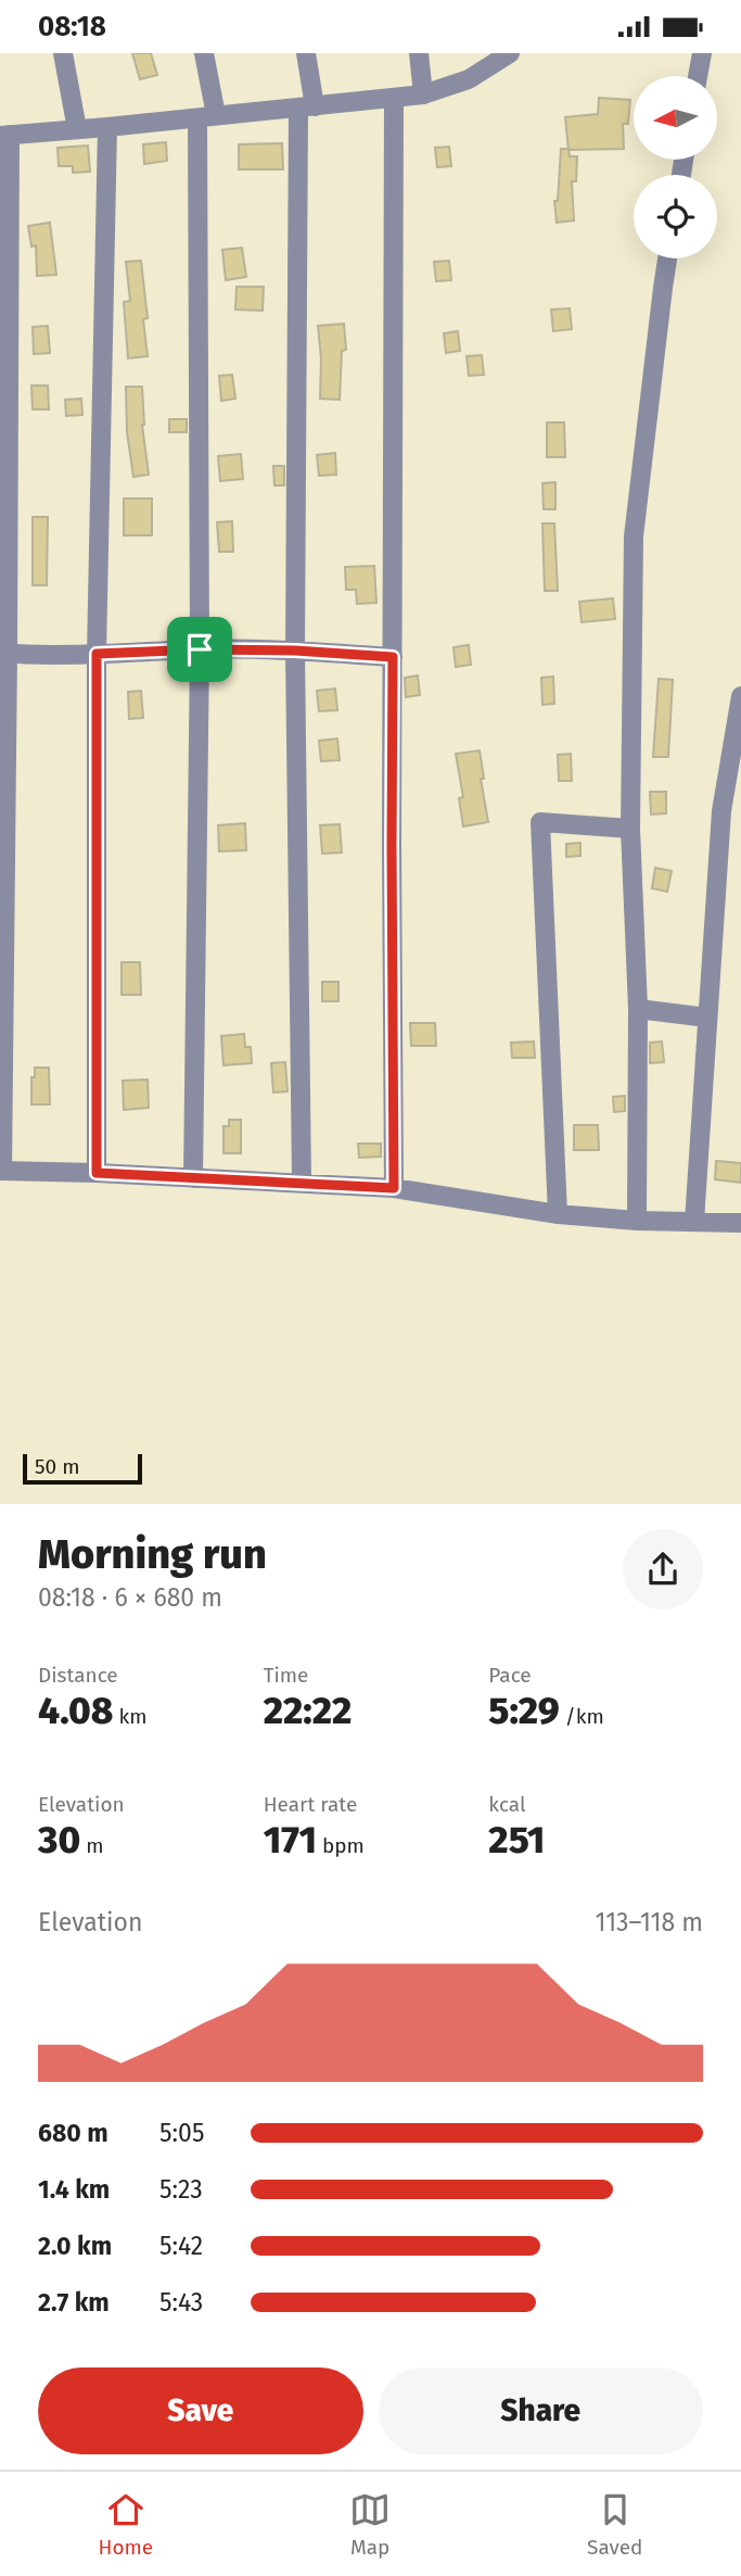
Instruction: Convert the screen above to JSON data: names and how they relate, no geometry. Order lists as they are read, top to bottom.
{
  "scale_bar": "50 m",
  "north": "left",
  "page": {
    "status": "08:18",
    "scale": "50 m",
    "heading": ["Morning run", "08:18 · 6 × 680 m"],
    "stats": [
      ["Distance", "4.08 km"],
      ["Time", "22:22"],
      ["Pace", "5:29 /km"],
      ["Elevation", "30 m"],
      ["Heart rate", "171 bpm"],
      ["kcal", "251"]
    ],
    "chart": ["Elevation", "113–118 m"],
    "list": [
      {
        "name": "680 m",
        "note": "5:05"
      },
      {
        "name": "1.4 km",
        "note": "5:23"
      },
      {
        "name": "2.0 km",
        "note": "5:42"
      },
      {
        "name": "2.7 km",
        "note": "5:43"
      }
    ],
    "buttons": ["Save", "Share"],
    "tabs": ["Home", "Map", "Saved"]
  }
}
